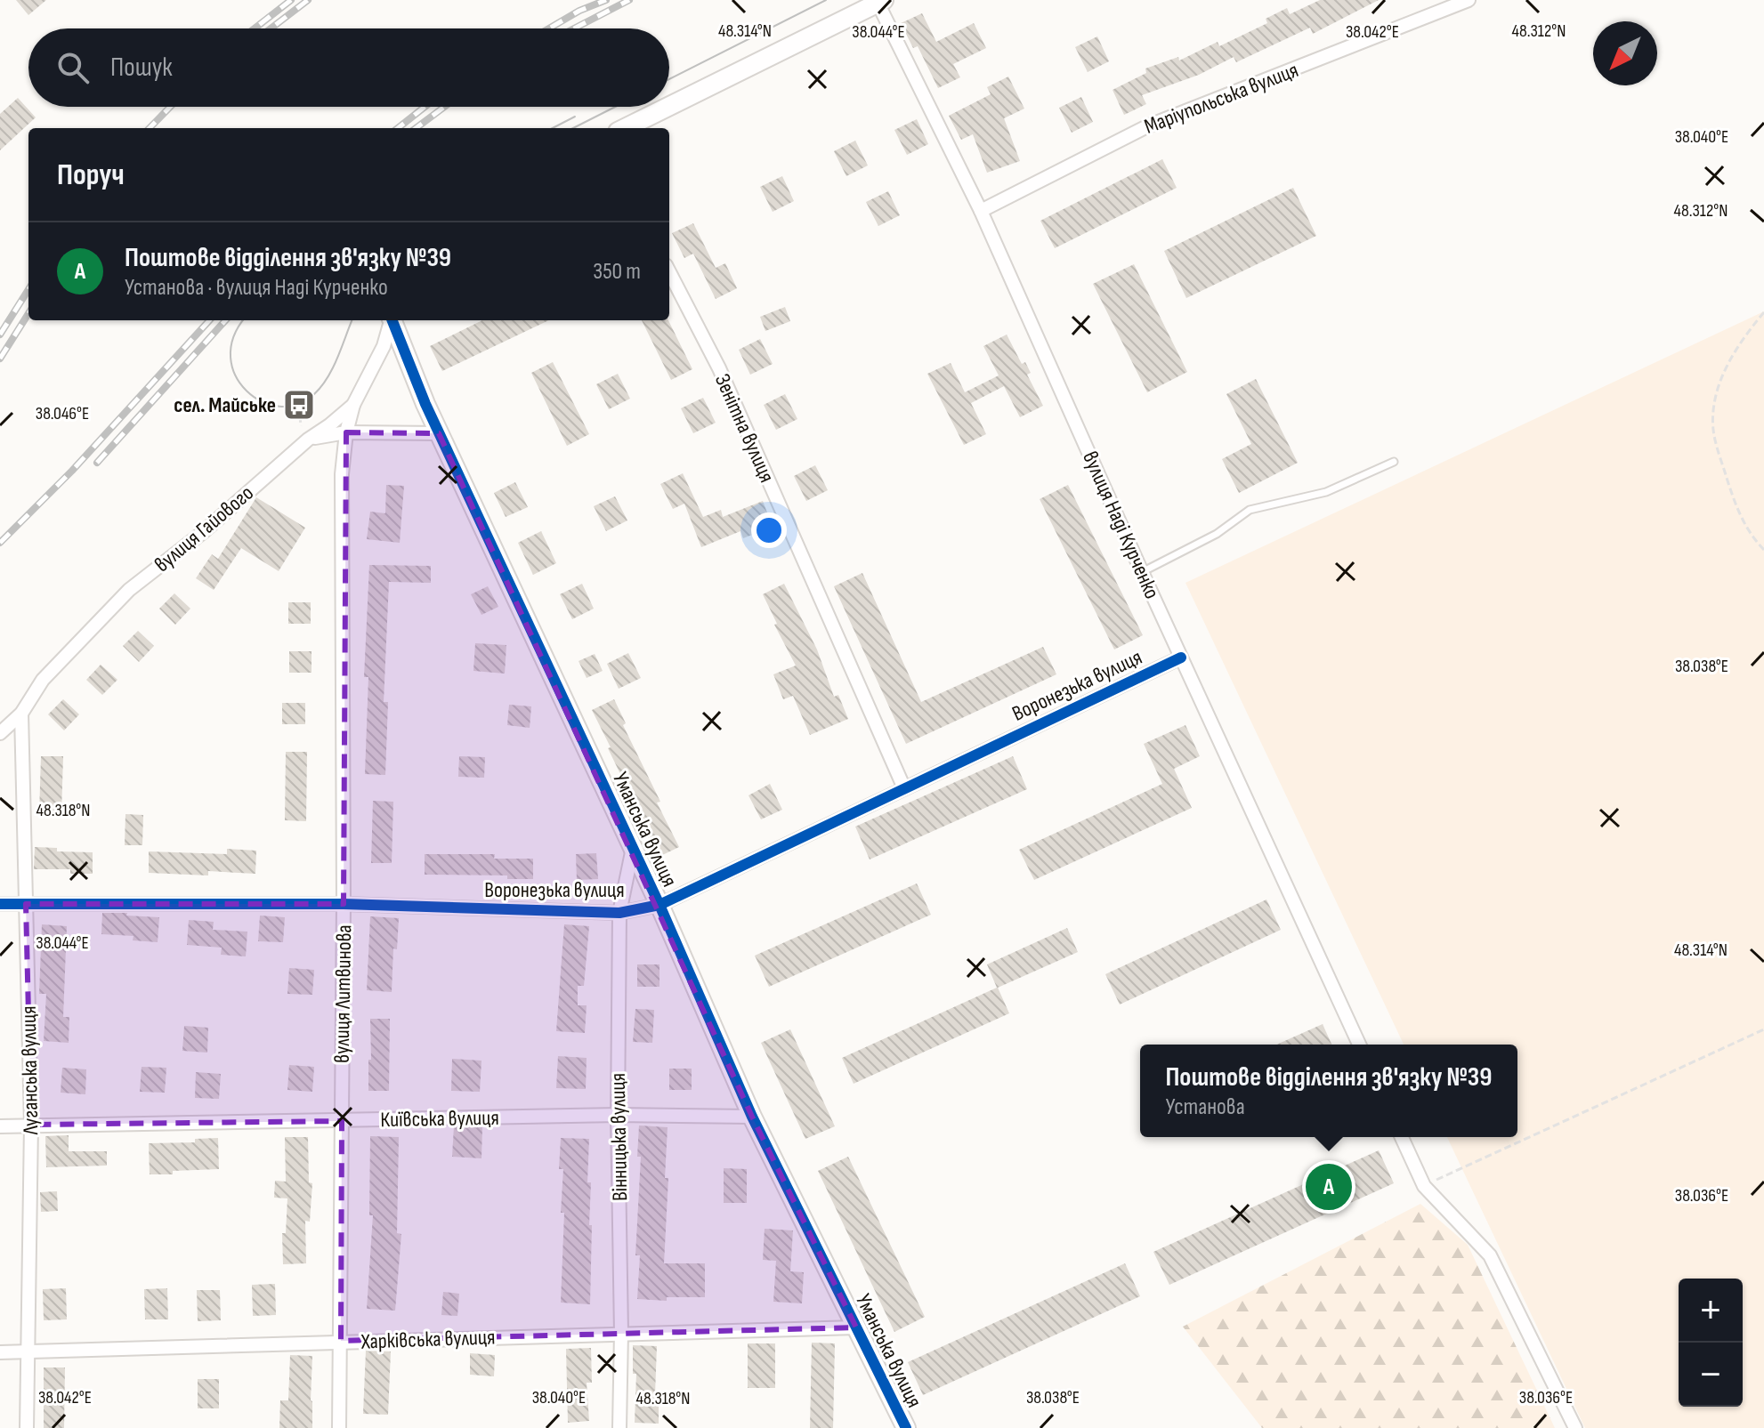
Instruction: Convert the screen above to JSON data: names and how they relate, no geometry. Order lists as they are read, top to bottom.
{
  "streets": {
    "street": [
      "Маріупольська вулиця",
      "Зенітна вулиця",
      "вулиця Наді Курченко",
      "вулиця Гайового",
      "Воронезька вулиця",
      "Уманська вулиця",
      "вулиця Литвинова",
      "Луганська вулиця",
      "Київська вулиця",
      "Вінницька вулиця",
      "Харківська вулиця"
    ]
  },
  "crossings": [
    ["Маріупольська вулиця", "вулиця Наді Курченко"],
    ["Зенітна вулиця", "Воронезька вулиця"],
    ["вулиця Наді Курченко", "Воронезька вулиця"],
    ["вулиця Гайового", "вулиця Литвинова"],
    ["вулиця Гайового", "Луганська вулиця"],
    ["Воронезька вулиця", "Уманська вулиця"],
    ["Воронезька вулиця", "вулиця Литвинова"],
    ["Воронезька вулиця", "Луганська вулиця"],
    ["Воронезька вулиця", "Вінницька вулиця"],
    ["Уманська вулиця", "Київська вулиця"],
    ["Уманська вулиця", "Вінницька вулиця"],
    ["Уманська вулиця", "Харківська вулиця"],
    ["вулиця Литвинова", "Київська вулиця"],
    ["вулиця Литвинова", "Харківська вулиця"],
    ["Луганська вулиця", "Київська вулиця"],
    ["Луганська вулиця", "Харківська вулиця"],
    ["Київська вулиця", "Вінницька вулиця"],
    ["Вінницька вулиця", "Харківська вулиця"]
  ],
  "places": {
    "bus stop": ["сел. Майське"]
  },
  "north": "bottom left",
  "page": {
    "search": "Пошук",
    "heading": "Поруч",
    "list": [
      {
        "mark": "A",
        "name": "Поштове відділення зв'язку №39",
        "note": "Установа · вулиця Наді Курченко",
        "value": "350 m"
      }
    ],
    "popup": ["Поштове відділення зв'язку №39", "Установа"],
    "pins": "A",
    "map_buttons": ["+", "−"]
  },
  "coordinates": [
    "48.314°N",
    "48.312°N",
    "38.044°E",
    "38.042°E",
    "38.040°E",
    "38.046°E",
    "38.038°E",
    "48.318°N",
    "38.036°E"
  ]
}
